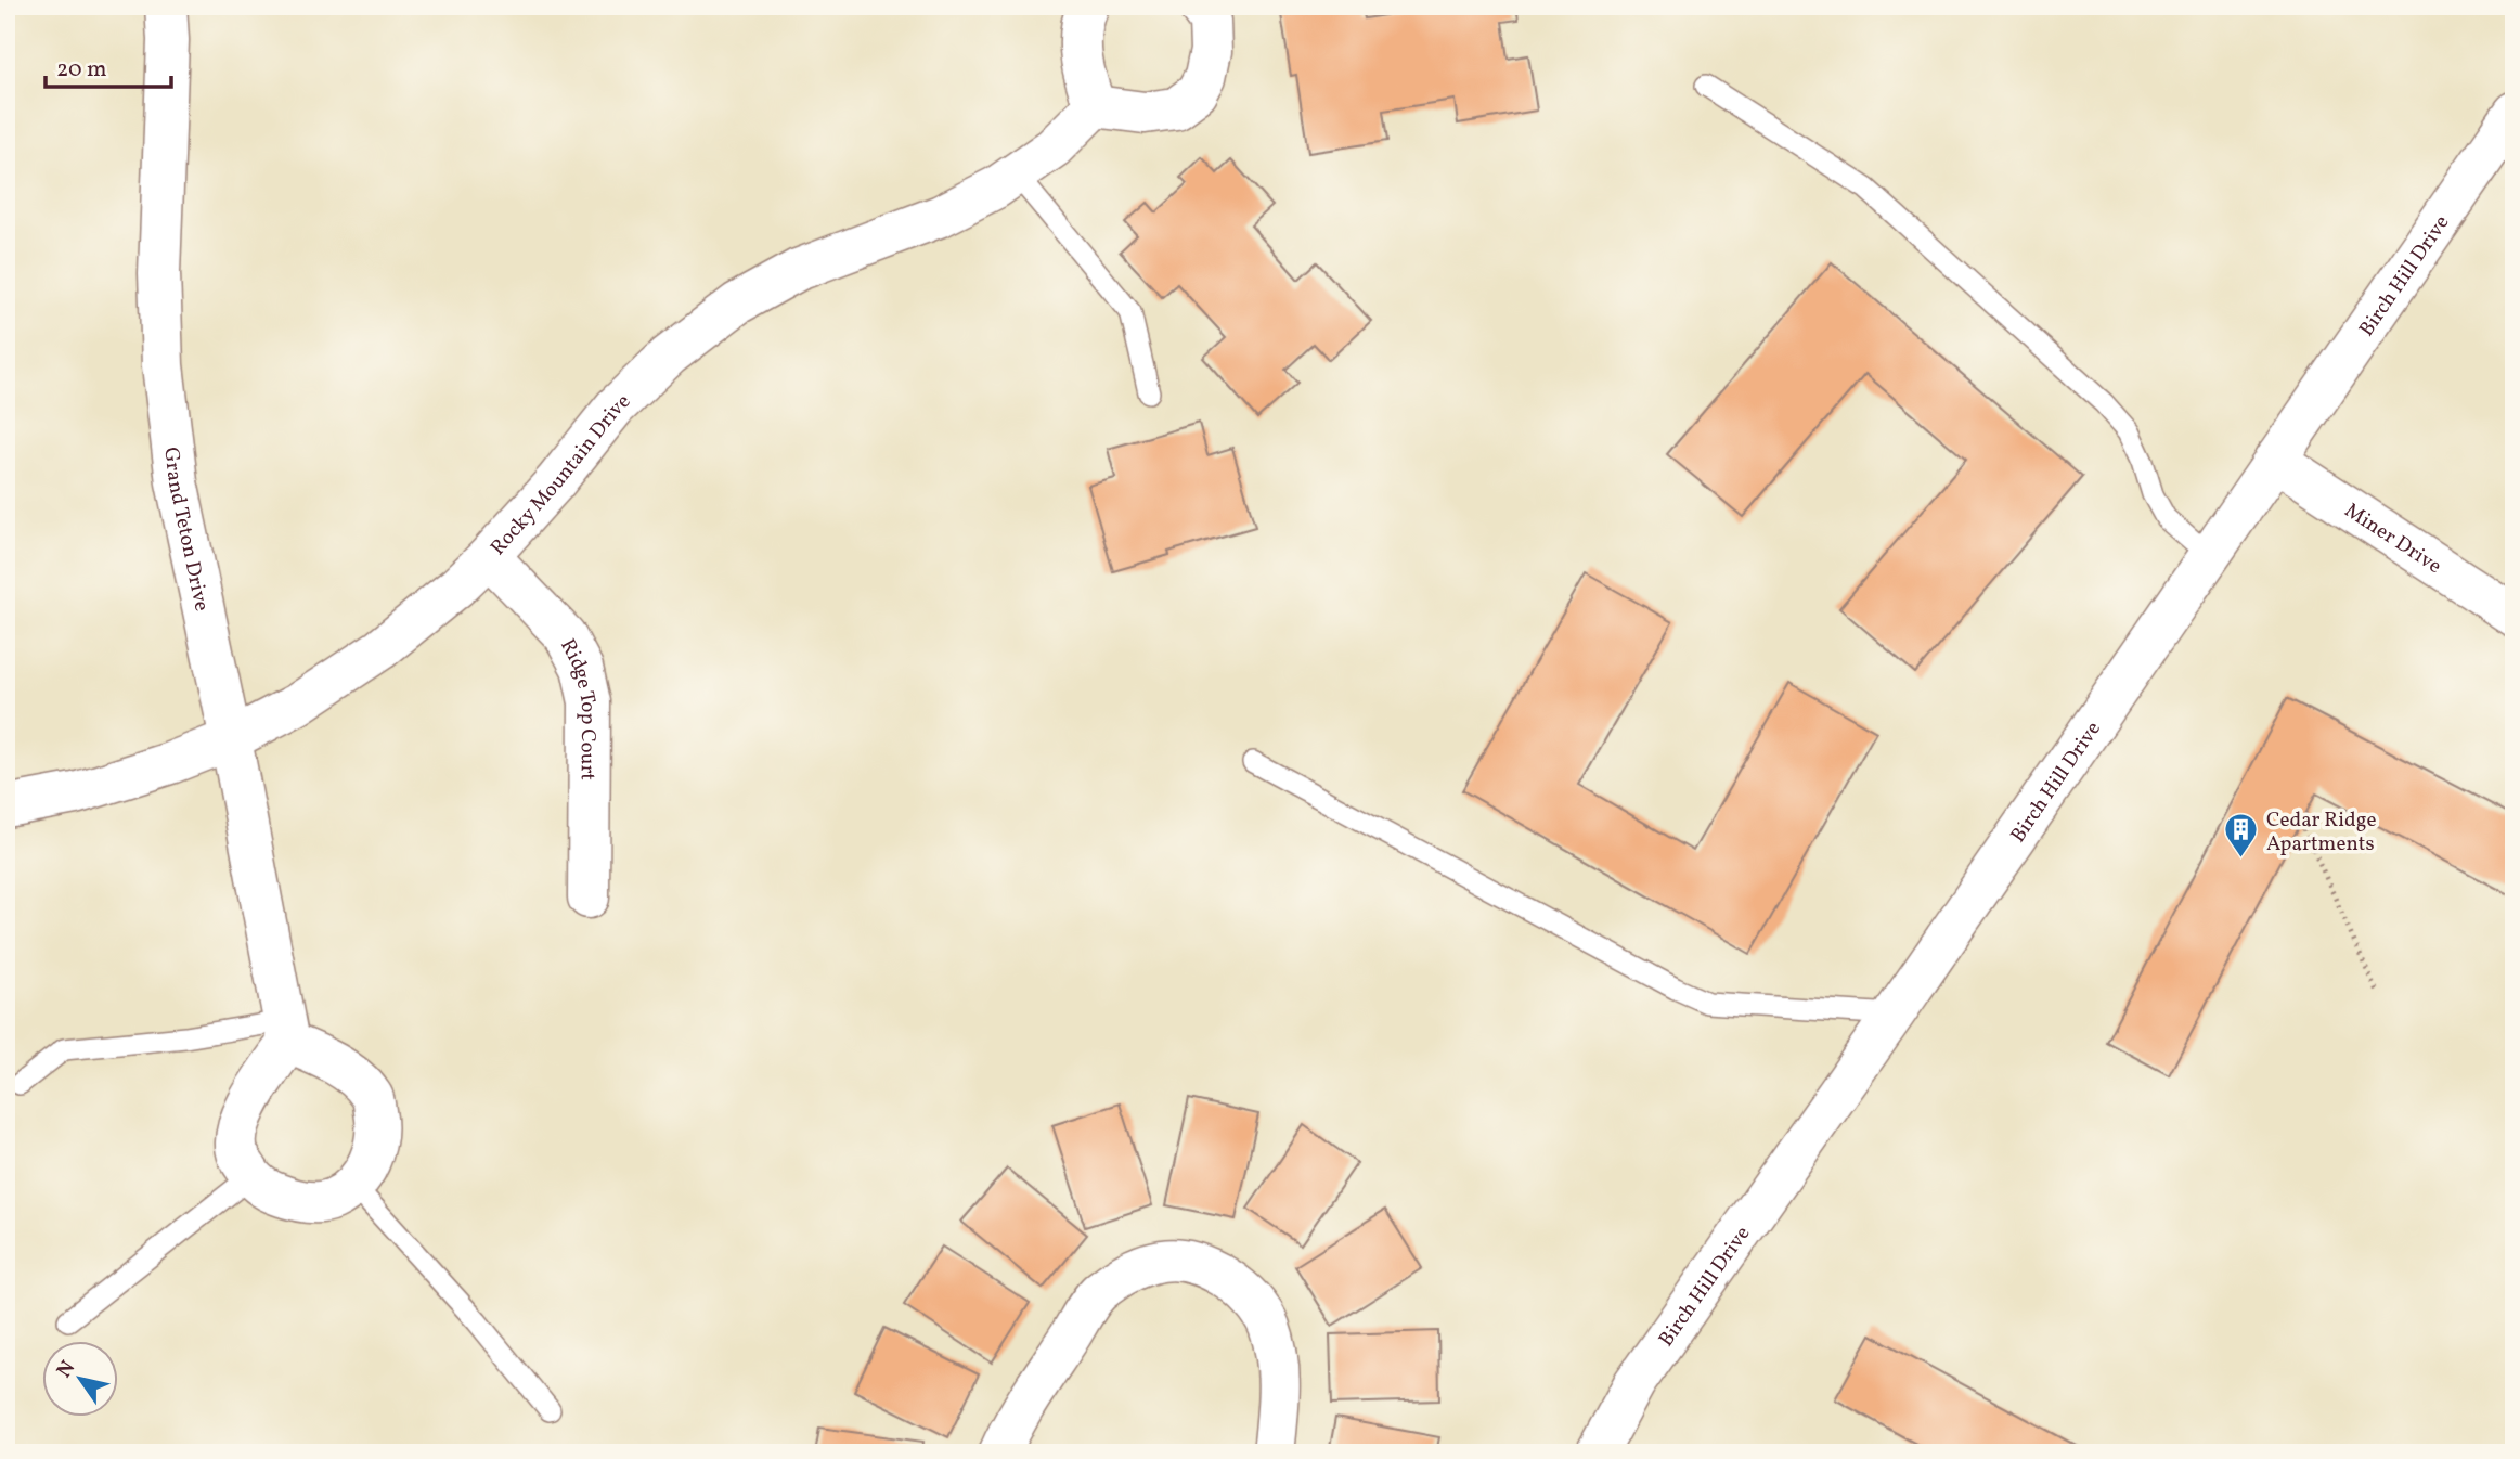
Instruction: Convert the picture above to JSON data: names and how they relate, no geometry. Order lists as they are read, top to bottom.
{
  "streets": {
    "street": [
      "Birch Hill Drive",
      "Rocky Mountain Drive",
      "Grand Teton Drive",
      "Miner Drive",
      "Ridge Top Court"
    ]
  },
  "crossings": [
    ["Birch Hill Drive", "Miner Drive"],
    ["Rocky Mountain Drive", "Grand Teton Drive"],
    ["Rocky Mountain Drive", "Ridge Top Court"]
  ],
  "places": {
    "building": ["Cedar Ridge Apartments"]
  },
  "scale_bar": "20 m",
  "north": "top left"
}
